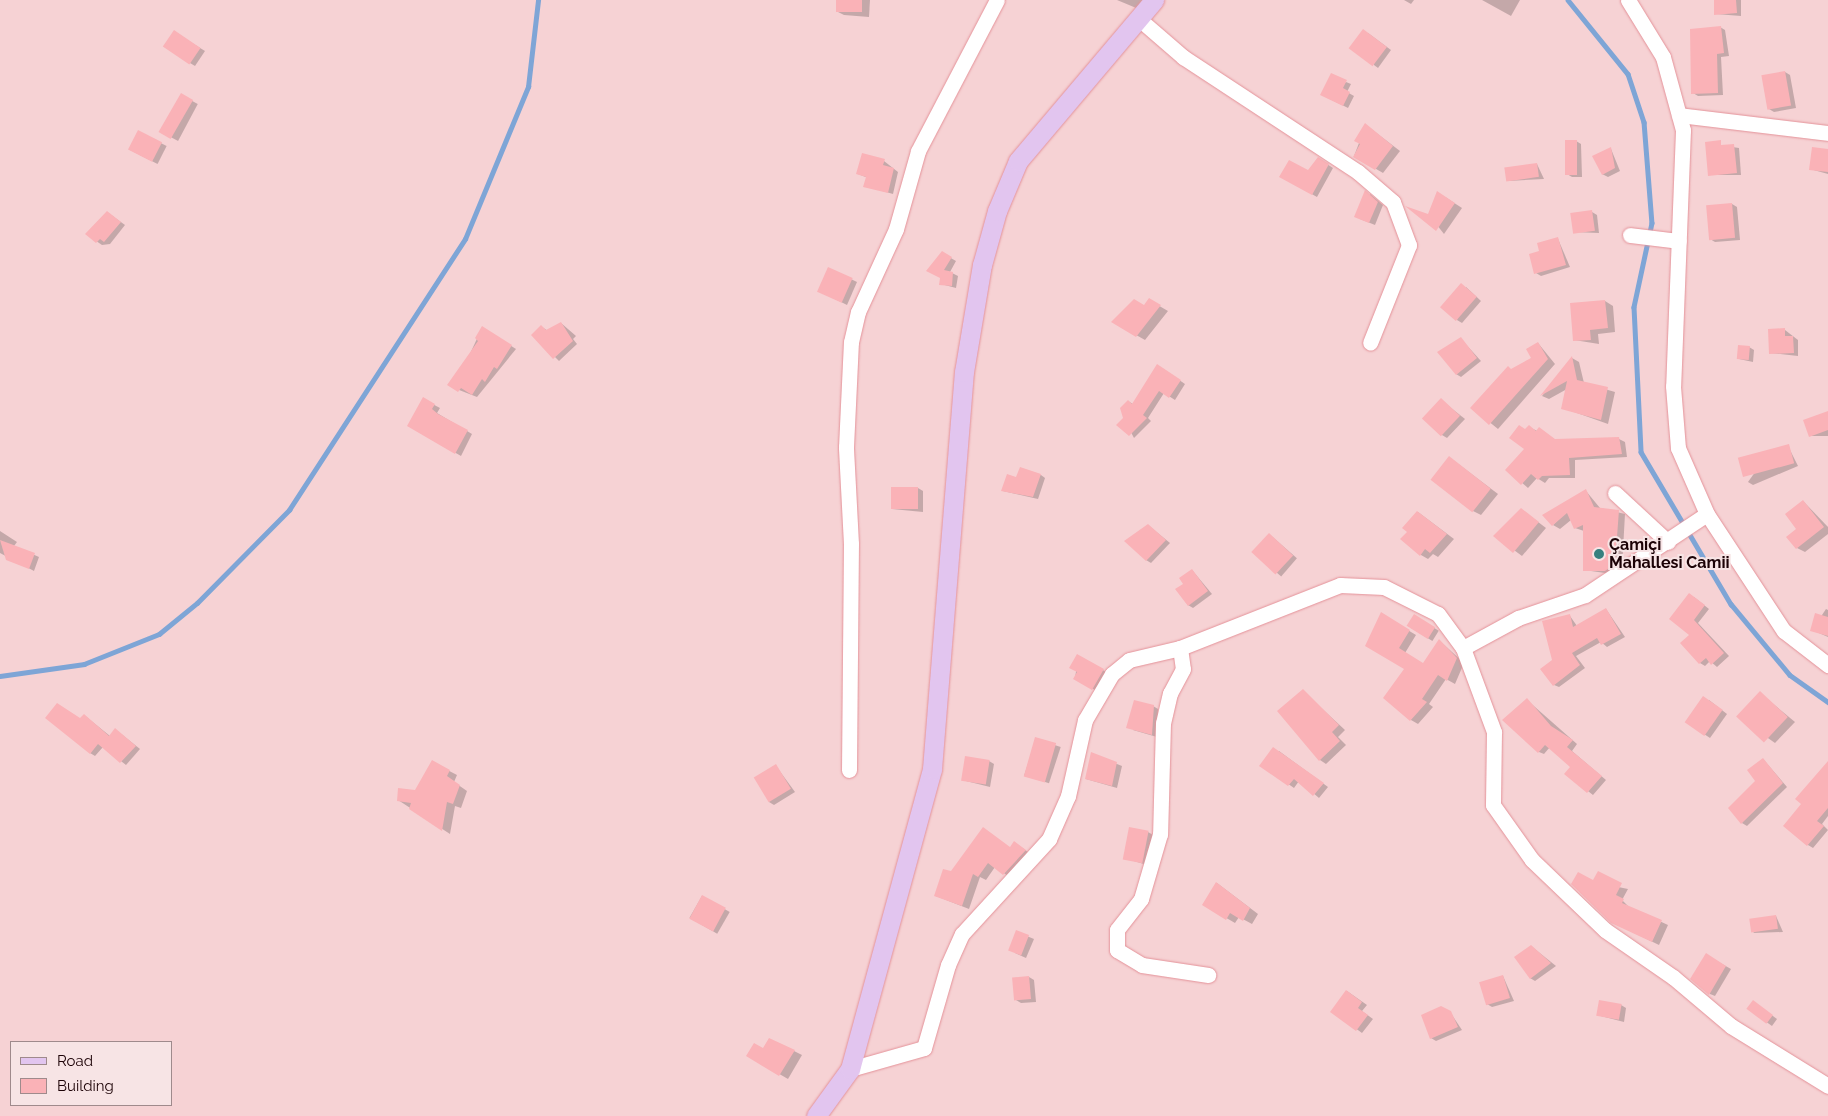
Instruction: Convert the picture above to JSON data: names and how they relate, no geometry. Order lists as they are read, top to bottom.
{
  "places": ["Çamiçi Mahallesi Camii"],
  "legend": ["Road", "Building"]
}
